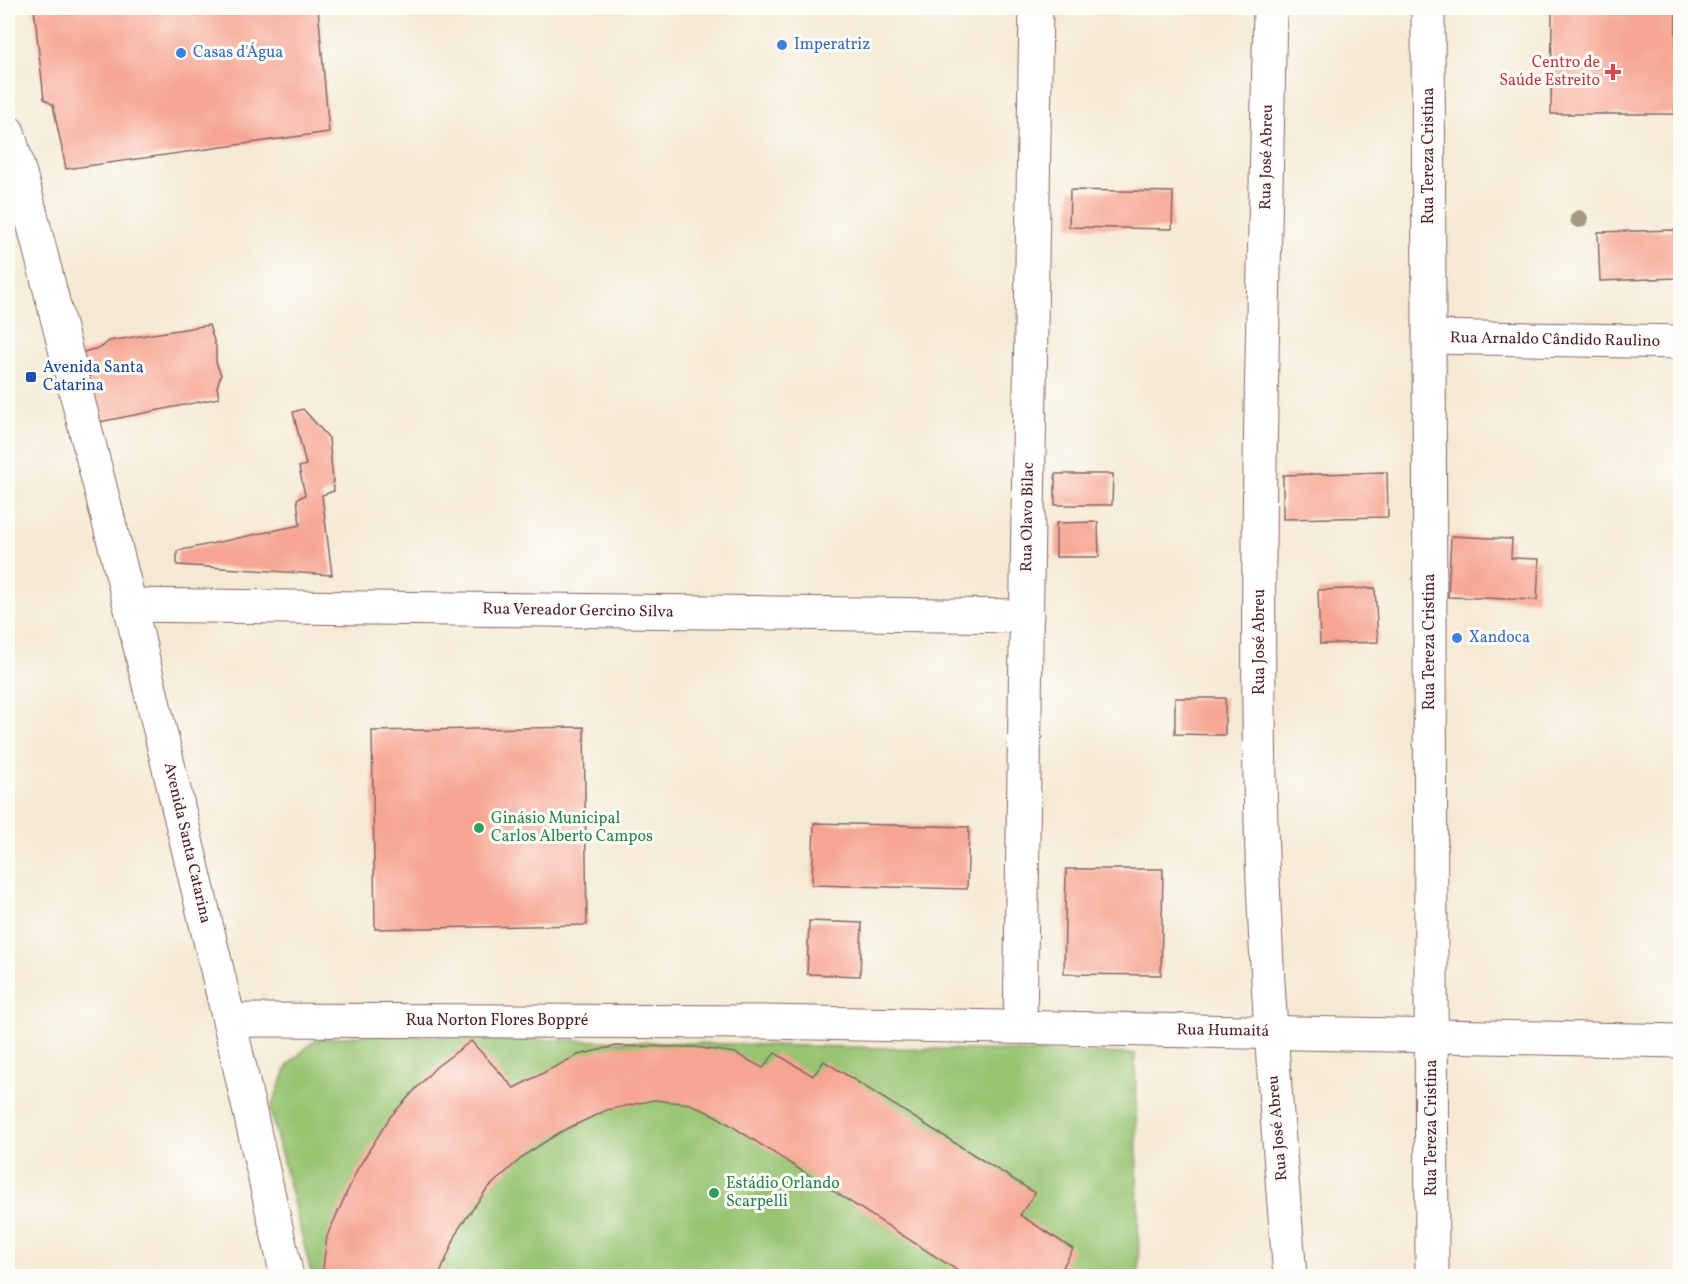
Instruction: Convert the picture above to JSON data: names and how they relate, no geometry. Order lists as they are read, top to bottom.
{
  "streets": {
    "street": [
      "Rua Tereza Cristina",
      "Rua José Abreu",
      "Rua Arnaldo Cândido Raulino",
      "Rua Olavo Bilac",
      "Rua Vereador Gercino Silva",
      "Avenida Santa Catarina",
      "Rua Norton Flores Boppré",
      "Rua Humaitá"
    ]
  },
  "crossings": [
    ["Rua Tereza Cristina", "Rua Arnaldo Cândido Raulino"],
    ["Rua Tereza Cristina", "Rua Humaitá"],
    ["Rua José Abreu", "Rua Humaitá"],
    ["Rua Olavo Bilac", "Rua Vereador Gercino Silva"],
    ["Rua Olavo Bilac", "Rua Humaitá"],
    ["Rua Vereador Gercino Silva", "Avenida Santa Catarina"],
    ["Avenida Santa Catarina", "Rua Norton Flores Boppré"],
    ["Rua Norton Flores Boppré", "Rua Humaitá"]
  ],
  "places": {
    "other": [
      "Imperatriz",
      "Casas d'Água",
      "Xandoca",
      "Ginásio Municipal Carlos Alberto Campos",
      "Estádio Orlando Scarpelli"
    ],
    "health": ["Centro de Saúde Estreito"],
    "transit": ["Avenida Santa Catarina"]
  }
}
